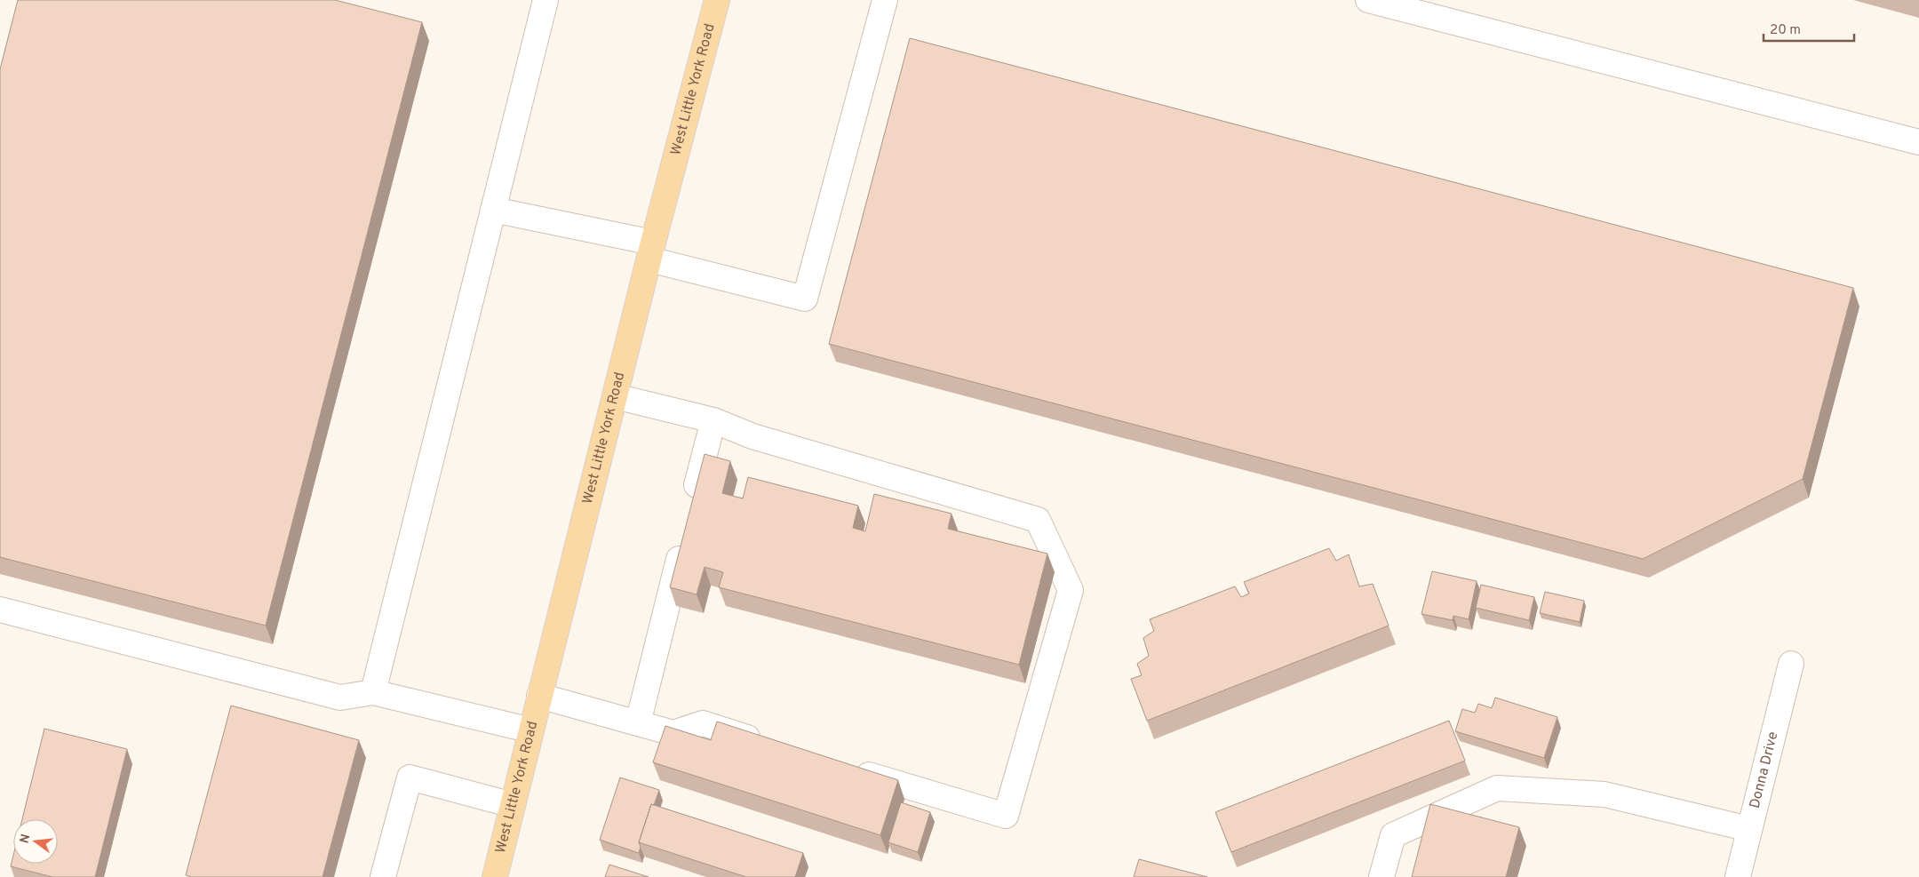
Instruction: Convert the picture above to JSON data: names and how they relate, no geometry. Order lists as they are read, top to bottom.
{
  "streets": {
    "main road": ["West Little York Road"],
    "street": ["Donna Drive"]
  },
  "scale_bar": "20 m",
  "north": "left"
}
